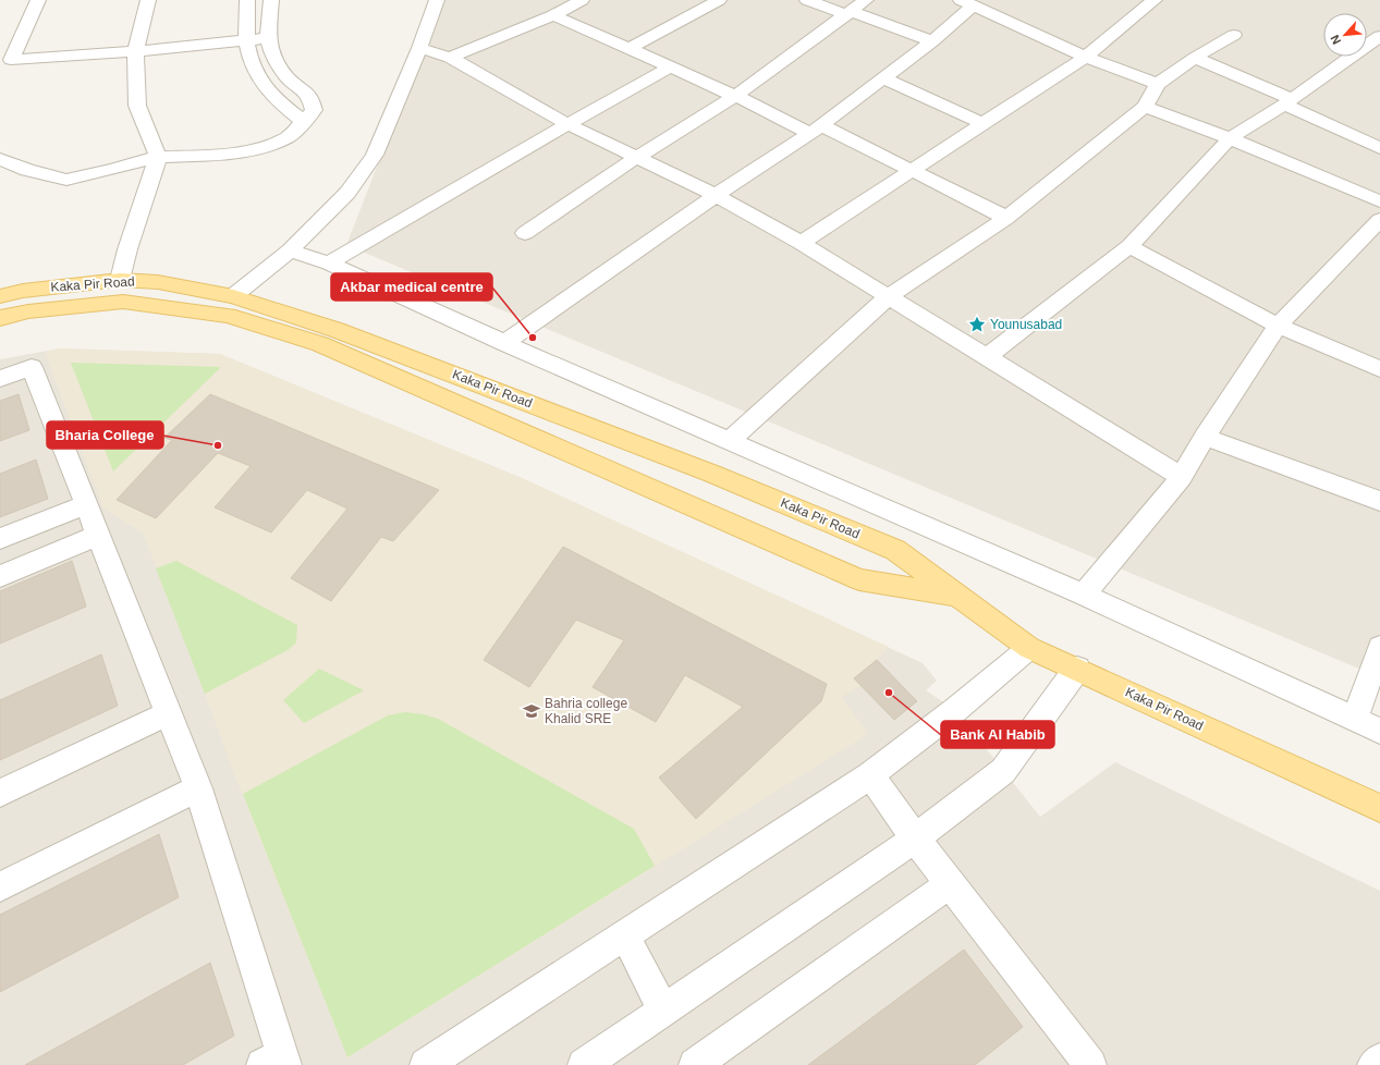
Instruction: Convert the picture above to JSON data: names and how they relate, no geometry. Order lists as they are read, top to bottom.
{
  "streets": {
    "main road": ["Kaka Pir Road"]
  },
  "places": {
    "place": ["Younusabad"],
    "other": ["Akbar medical centre", "Bharia College", "Bank Al Habib"],
    "school or university": ["Bahria college Khalid SRE"]
  },
  "north": "bottom left"
}
